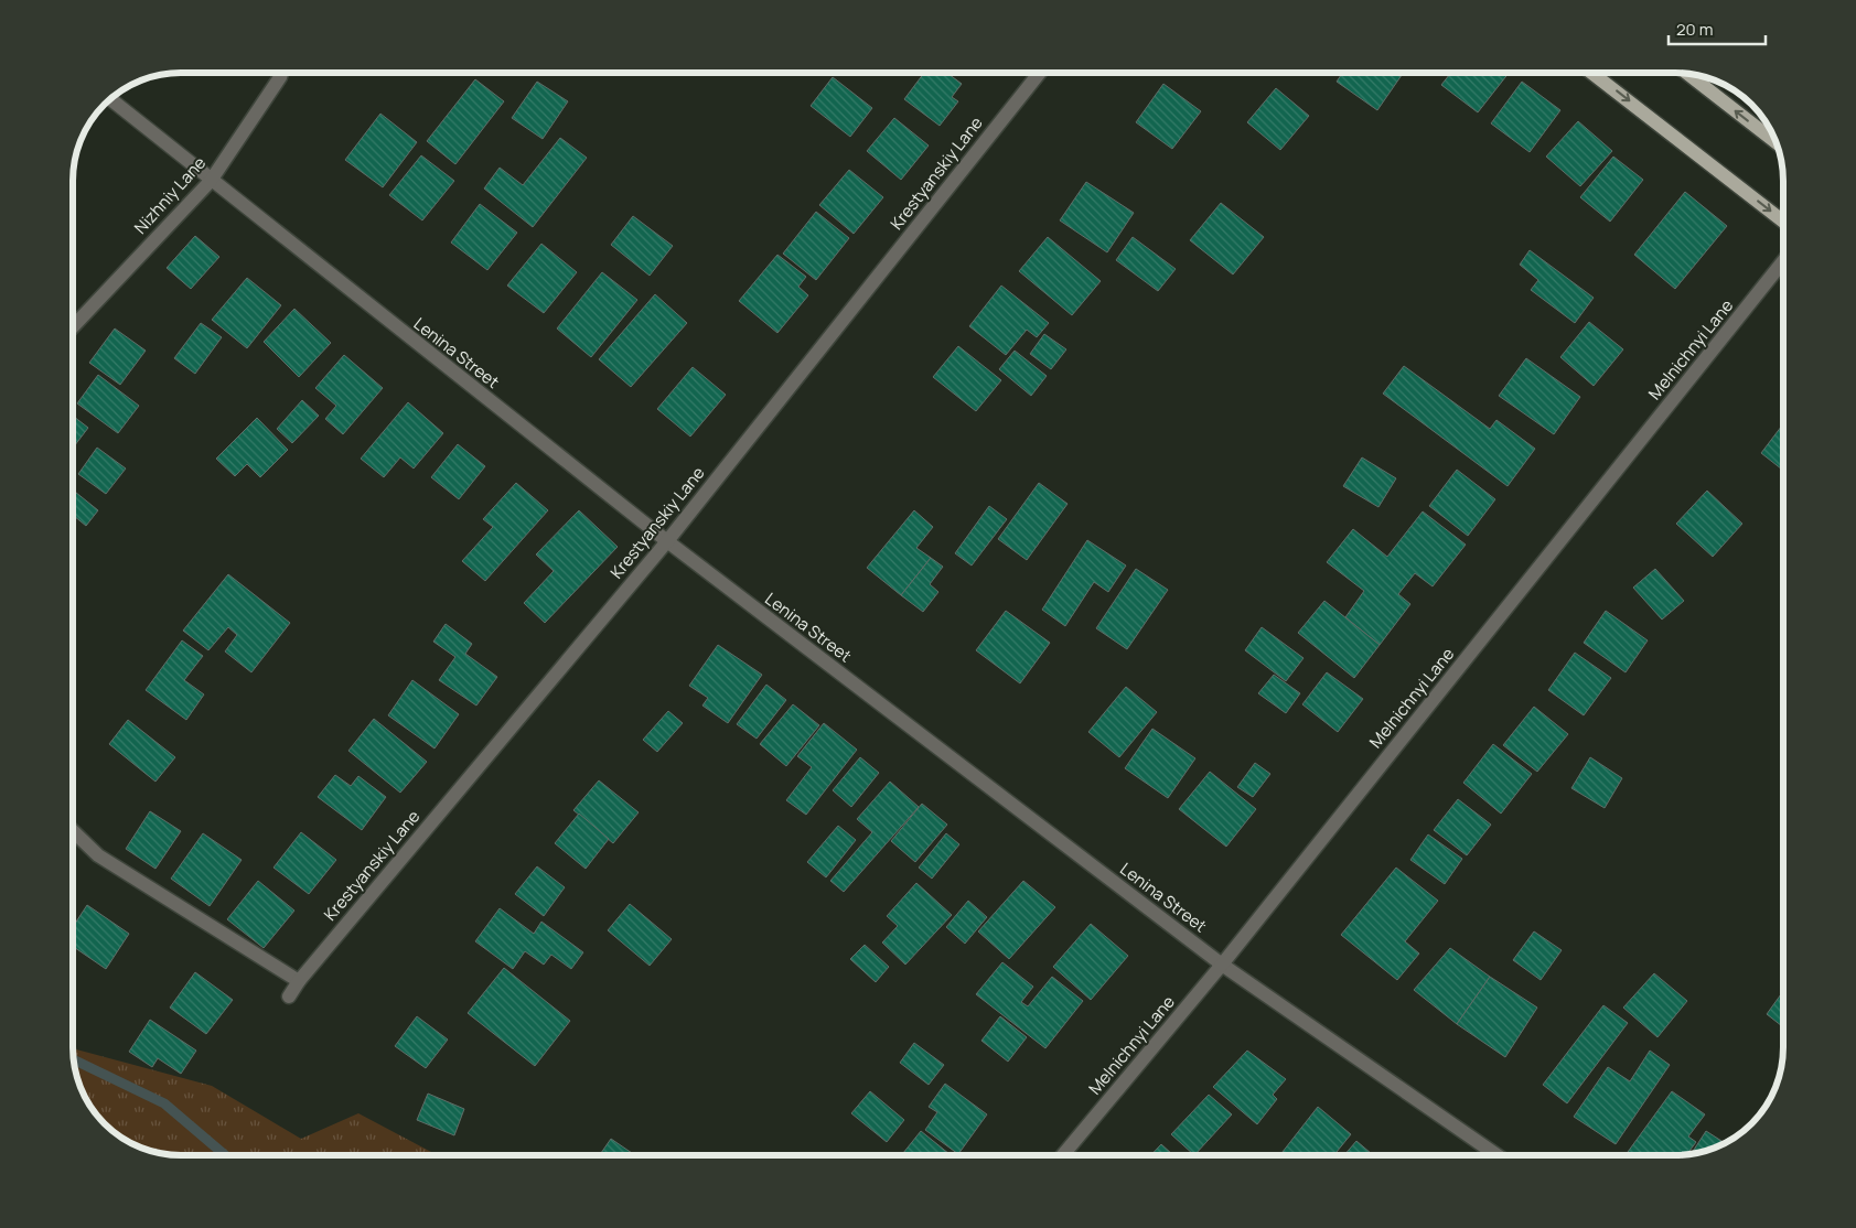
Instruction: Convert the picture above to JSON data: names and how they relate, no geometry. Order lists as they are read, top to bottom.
{
  "streets": {
    "street": [
      "Krestyanskiy Lane",
      "Nizhniy Lane",
      "Melnichnyi Lane",
      "Lenina Street"
    ]
  },
  "crossings": [
    ["Krestyanskiy Lane", "Lenina Street"],
    ["Nizhniy Lane", "Lenina Street"],
    ["Melnichnyi Lane", "Lenina Street"]
  ],
  "scale_bar": "20 m"
}
